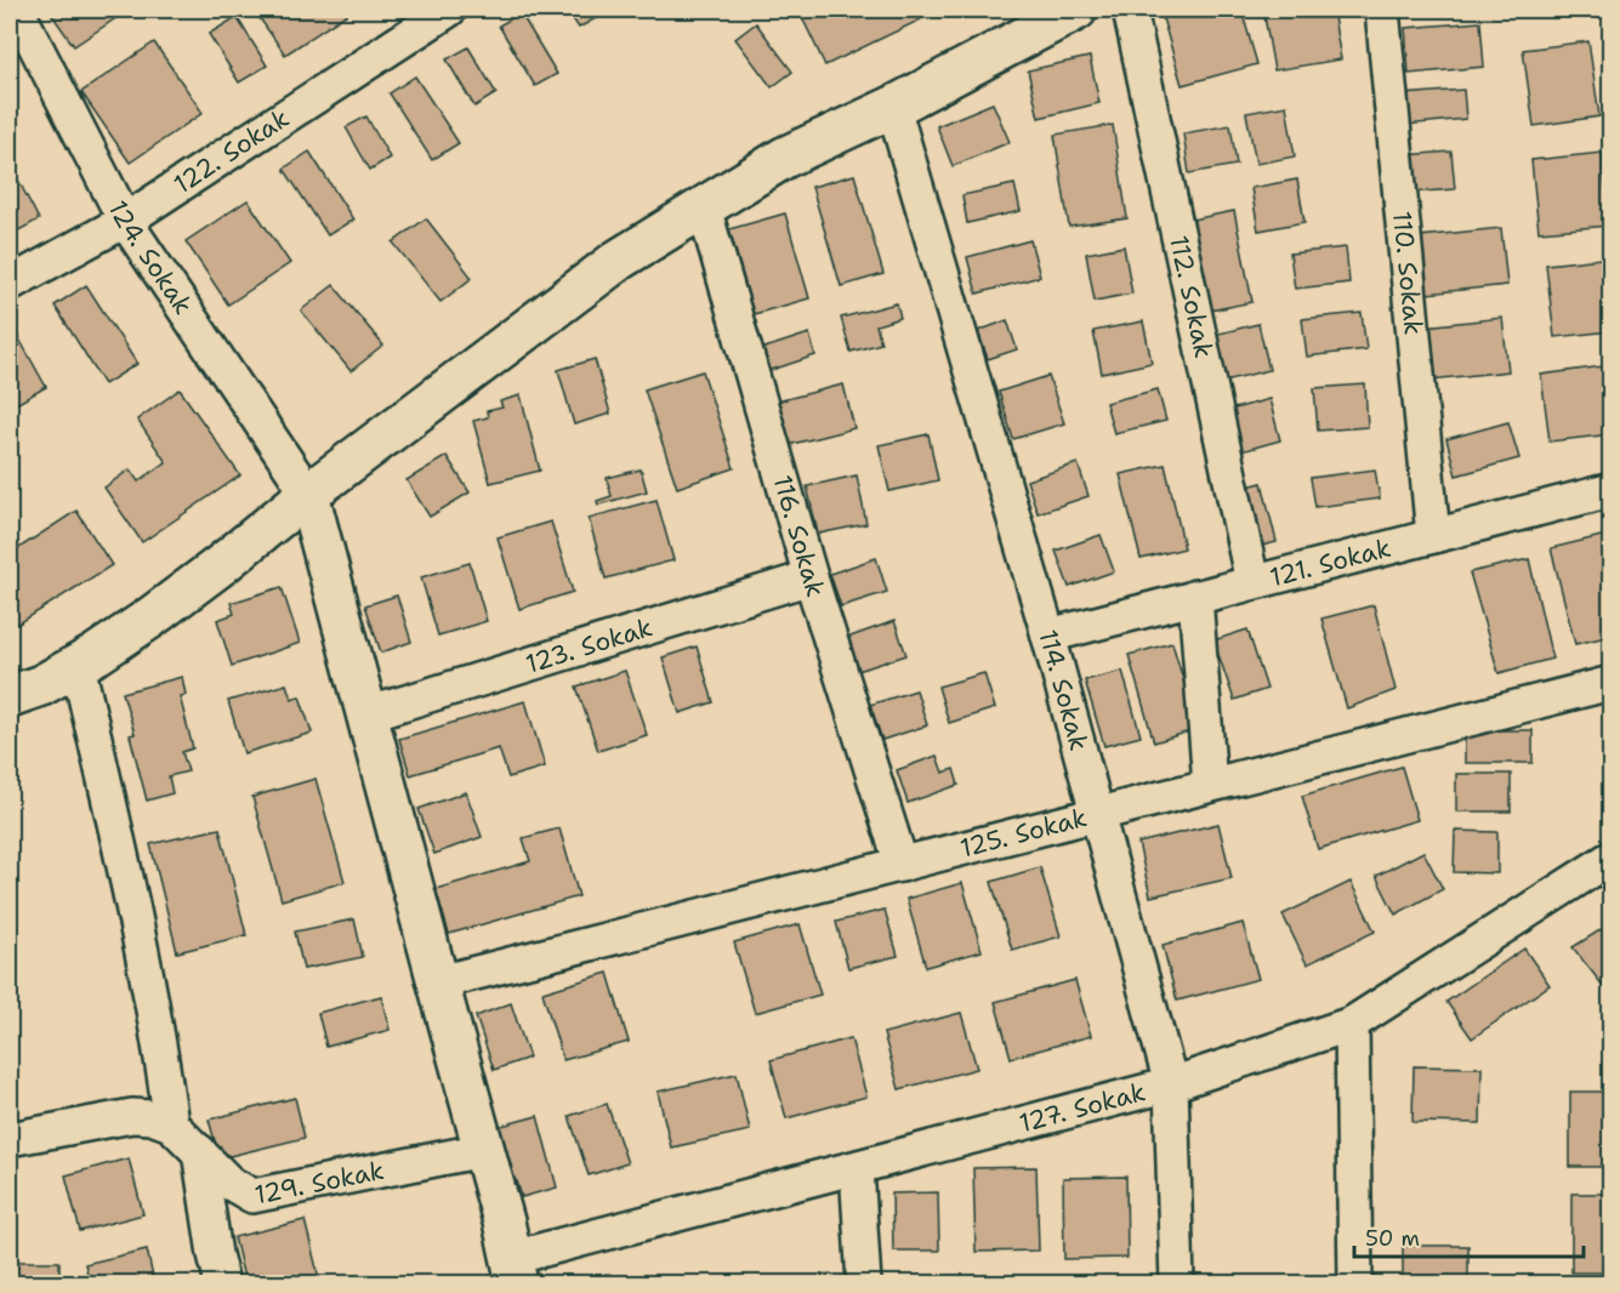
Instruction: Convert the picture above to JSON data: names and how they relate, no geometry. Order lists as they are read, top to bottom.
{
  "streets": {
    "street": [
      "122. Sokak",
      "124. Sokak",
      "110. Sokak",
      "112. Sokak",
      "116. Sokak",
      "121. Sokak",
      "123. Sokak",
      "114. Sokak",
      "125. Sokak",
      "127. Sokak",
      "129. Sokak"
    ]
  },
  "crossings": [
    ["122. Sokak", "124. Sokak"],
    ["110. Sokak", "121. Sokak"],
    ["112. Sokak", "121. Sokak"],
    ["116. Sokak", "123. Sokak"],
    ["116. Sokak", "125. Sokak"],
    ["121. Sokak", "114. Sokak"],
    ["114. Sokak", "125. Sokak"],
    ["114. Sokak", "127. Sokak"]
  ],
  "scale_bar": "50 m"
}
